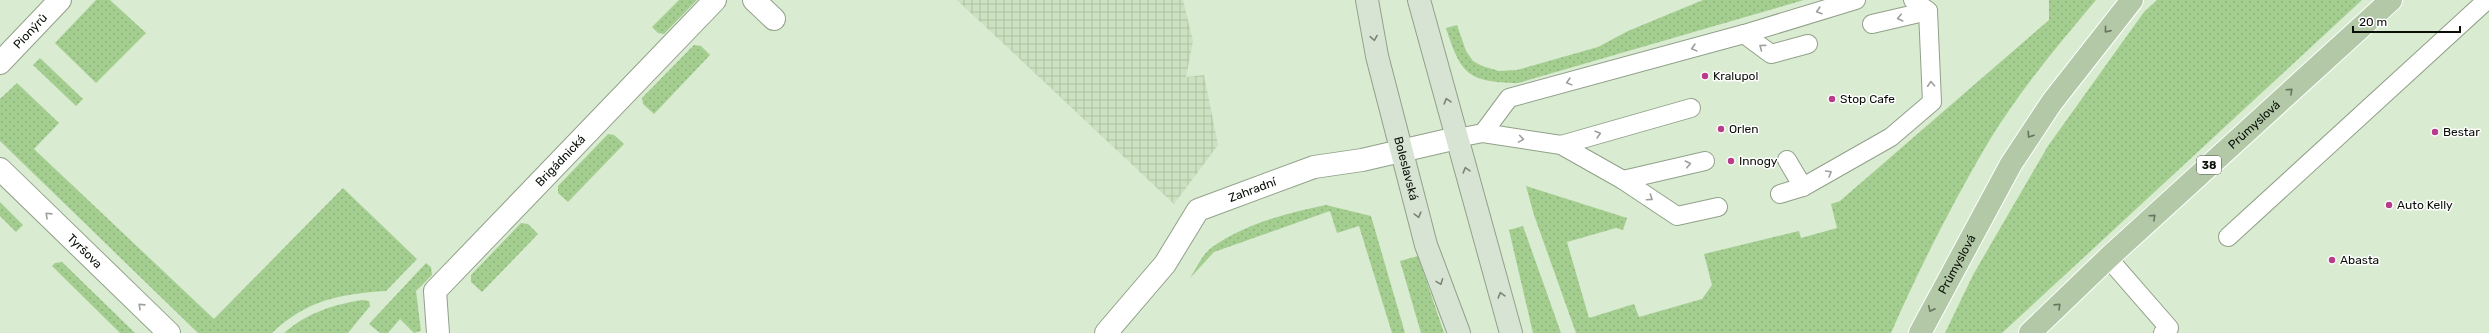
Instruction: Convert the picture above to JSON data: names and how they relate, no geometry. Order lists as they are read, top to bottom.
{
  "streets": {
    "main road": ["Průmyslová", "38"],
    "street": [
      "Pionýrů",
      "Brigádnická",
      "Boleslavská",
      "Zahradní",
      "Tyršova"
    ]
  },
  "crossings": [
    ["Boleslavská", "Zahradní"]
  ],
  "one_way": ["Tyršova"],
  "places": [
    "Kralupol",
    "Stop Cafe",
    "Orlen",
    "Bestar",
    "Innogy",
    "Auto Kelly",
    "Abasta"
  ],
  "scale_bar": "20 m"
}
